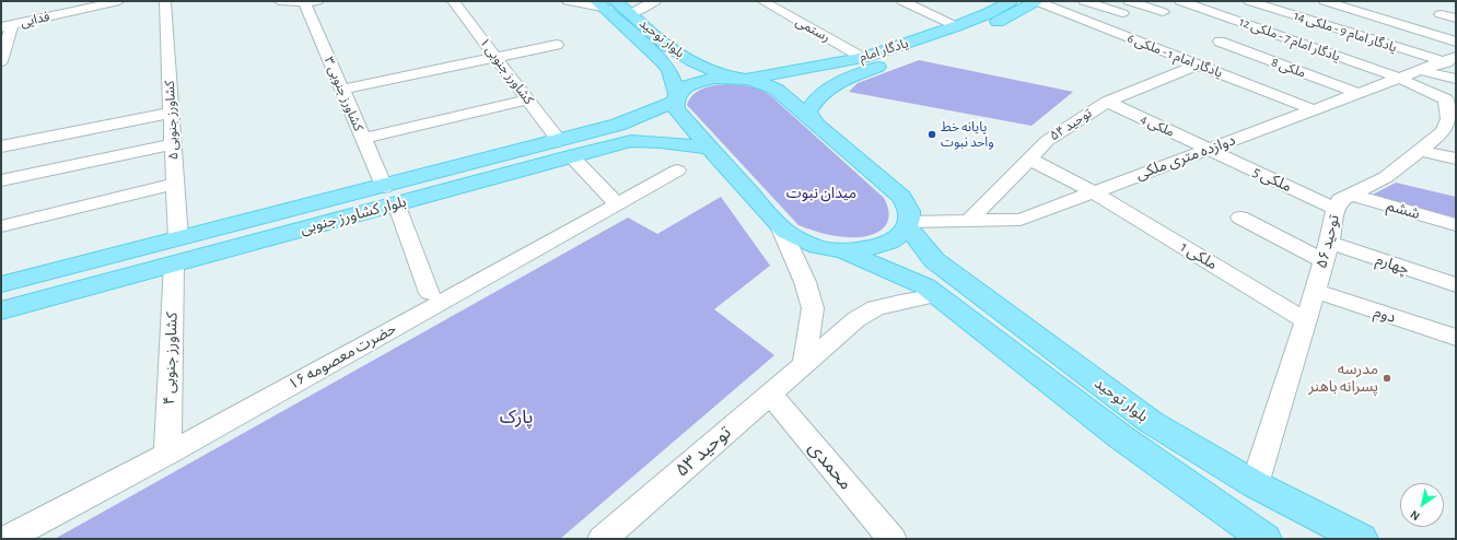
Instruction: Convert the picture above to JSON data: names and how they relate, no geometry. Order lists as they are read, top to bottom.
{
  "streets": {
    "main road": ["بلوار توحید", "یادگار امام", "بلوار کشاورز جنوبی"],
    "street": [
      "فدایی",
      "رستمی",
      "یادگار امام 9 - ملکی 14",
      "یادگار امام 7 - ملکی 12",
      "یادگار امام 1 - ملکی 6",
      "ملکی 8",
      "کشاورز جنوبی ۱",
      "کشاورز جنوبی ۳",
      "کشاورز جنوبی ۵",
      "توحید ۵۴",
      "ملکی 4",
      "دوازده متری ملکی",
      "ملکی 5",
      "ششم",
      "توحید ۵۶",
      "ملکی 1",
      "چهارم",
      "دوم",
      "حضرت معصومه ۱۶",
      "کشاورز جنوبی ۴",
      "توحید ۵۳",
      "محمدی"
    ]
  },
  "crossings": [
    ["رستمی", "یادگار امام"],
    ["یادگار امام 9 - ملکی 14", "دوازده متری ملکی"],
    ["بلوار توحید", "یادگار امام"],
    ["بلوار توحید", "دوازده متری ملکی"],
    ["بلوار توحید", "بلوار کشاورز جنوبی"],
    ["بلوار توحید", "توحید ۵۶"],
    ["بلوار توحید", "توحید ۵۳"],
    ["یادگار امام 7 - ملکی 12", "دوازده متری ملکی"],
    ["یادگار امام 7 - ملکی 12", "توحید ۵۶"],
    ["یادگار امام", "یادگار امام 1 - ملکی 6"],
    ["یادگار امام 1 - ملکی 6", "توحید ۵۴"],
    ["یادگار امام 1 - ملکی 6", "دوازده متری ملکی"],
    ["ملکی 8", "دوازده متری ملکی"],
    ["کشاورز جنوبی ۱", "بلوار کشاورز جنوبی"],
    ["کشاورز جنوبی ۱", "حضرت معصومه ۱۶"],
    ["کشاورز جنوبی ۳", "بلوار کشاورز جنوبی"],
    ["کشاورز جنوبی ۵", "بلوار کشاورز جنوبی"],
    ["توحید ۵۴", "ملکی 4"],
    ["توحید ۵۴", "دوازده متری ملکی"],
    ["توحید ۵۴", "ملکی 1"],
    ["ملکی 4", "دوازده متری ملکی"],
    ["ملکی 4", "ملکی 5"],
    ["دوازده متری ملکی", "ملکی 5"],
    ["دوازده متری ملکی", "توحید ۵۶"],
    ["دوازده متری ملکی", "ملکی 1"],
    ["ملکی 5", "توحید ۵۶"],
    ["ششم", "توحید ۵۶"],
    ["بلوار کشاورز جنوبی", "کشاورز جنوبی ۴"],
    ["توحید ۵۶", "ملکی 1"],
    ["توحید ۵۶", "چهارم"],
    ["توحید ۵۶", "دوم"],
    ["حضرت معصومه ۱۶", "کشاورز جنوبی ۴"],
    ["توحید ۵۳", "محمدی"]
  ],
  "parks": ["میدان نبوت", "پارک"],
  "places": ["پایانه خط واحد نبوت", "مدرسه پسرانه باهنر"],
  "north": "bottom left"
}
